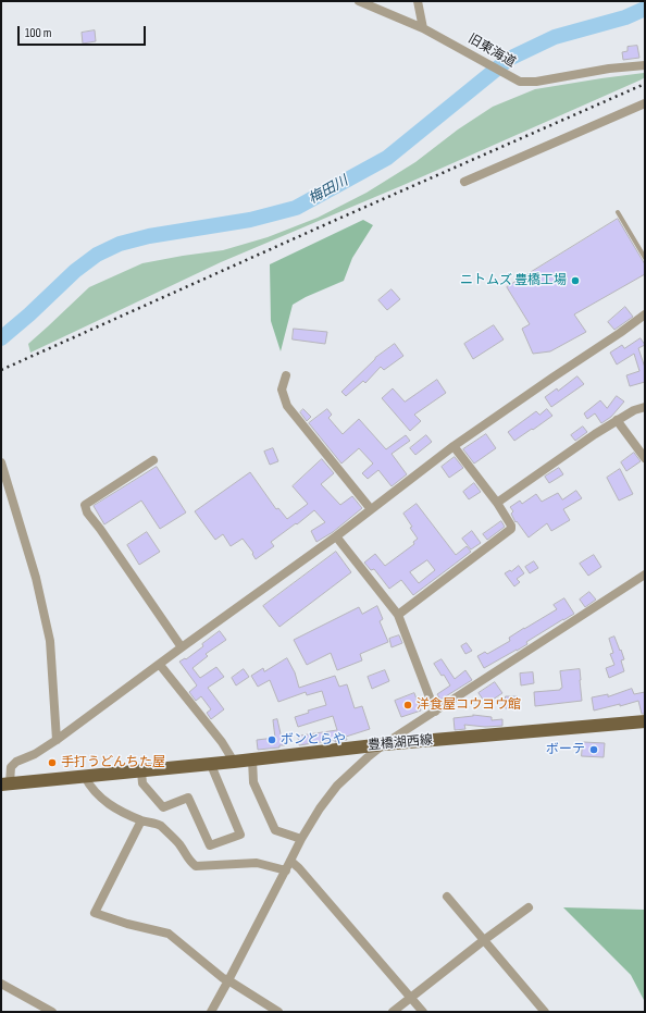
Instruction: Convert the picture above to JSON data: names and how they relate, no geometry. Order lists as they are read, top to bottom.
{
  "streets": {
    "main road": ["豊橋湖西線"],
    "street": ["旧東海道"]
  },
  "water": ["梅田川"],
  "places": [
    "ニトムズ 豊橋工場",
    "洋食屋コウヨウ館",
    "ボンとらや",
    "ボーテ",
    "手打うどんちた屋"
  ],
  "scale_bar": "100 m"
}
